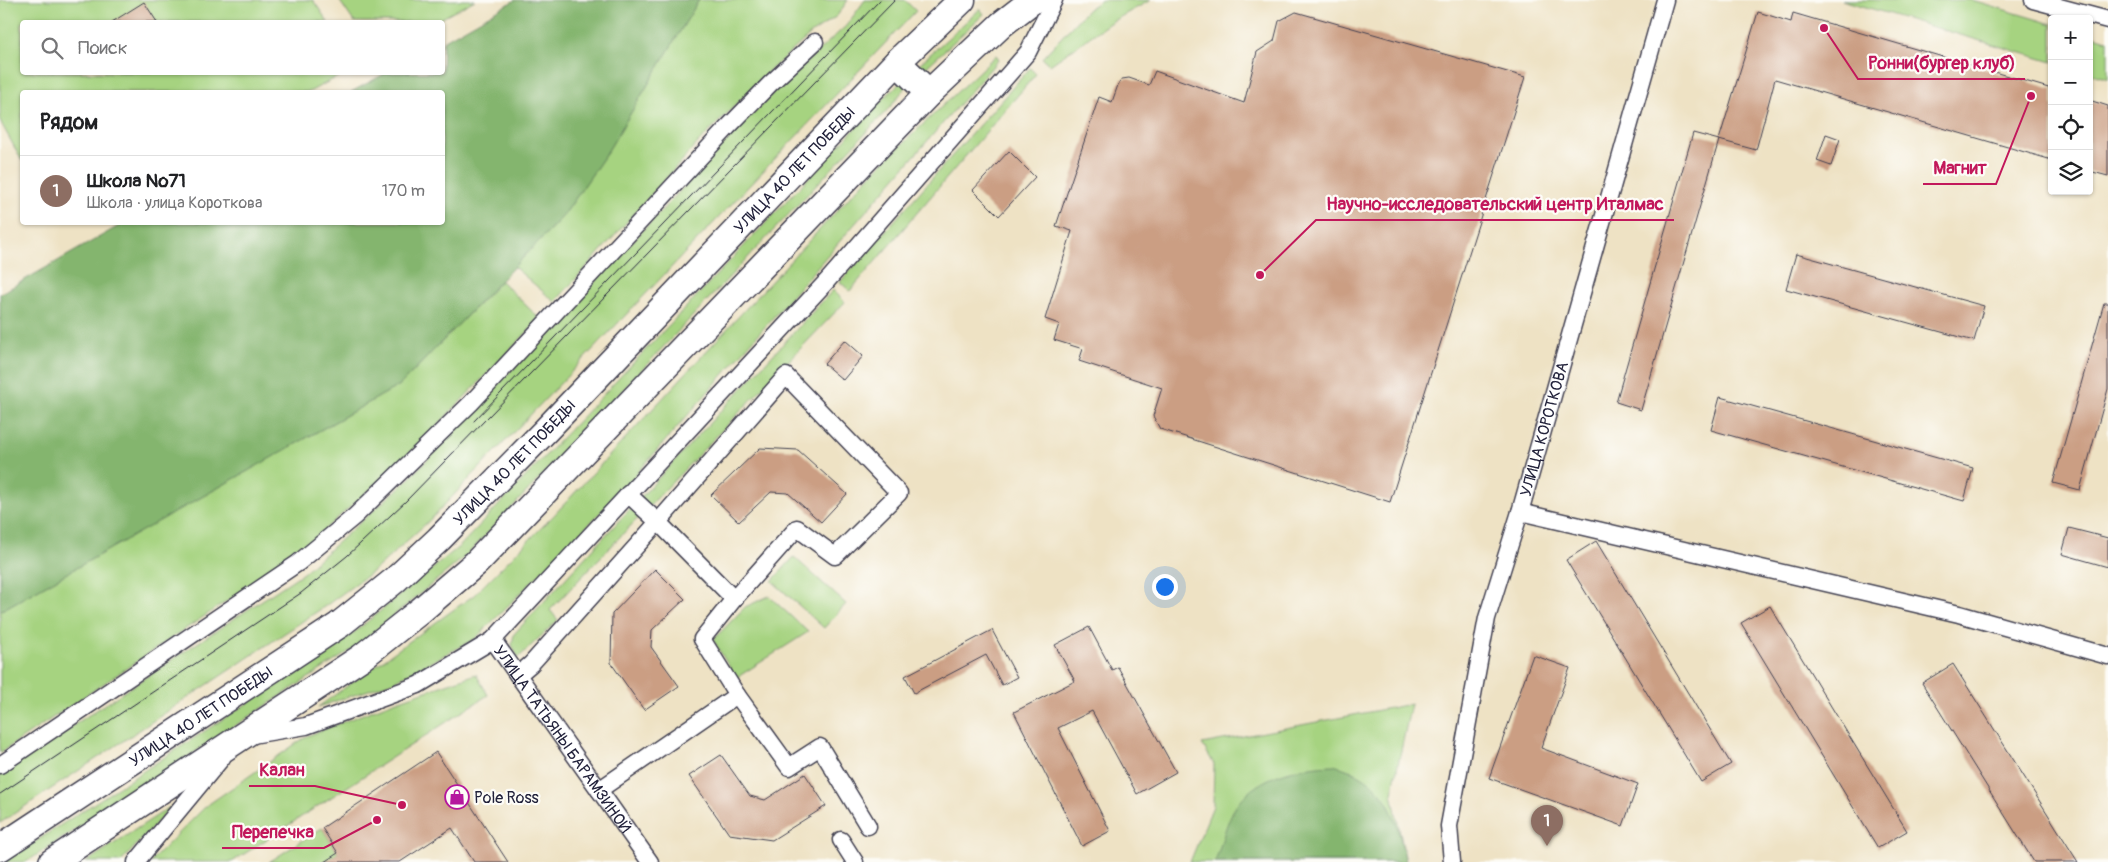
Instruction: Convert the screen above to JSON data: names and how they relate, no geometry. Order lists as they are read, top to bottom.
{
  "streets": {
    "main road": ["УЛИЦА 40 ЛЕТ ПОБЕДЫ"],
    "street": ["УЛИЦА КОРОТКОВА", "УЛИЦА ТАТЬЯНЫ БАРАМЗИНОЙ"]
  },
  "places": {
    "other": [
      "Ронни(бургер клуб)",
      "Магнит",
      "Научно-исследовательский центр Италмас",
      "Калан",
      "Перепечка"
    ],
    "shop": ["Pole Ross"]
  },
  "page": {
    "map_buttons": ["+", "−"],
    "search": "Поиск",
    "heading": "Рядом",
    "list": [
      {
        "mark": "1",
        "name": "Школа №71",
        "note": "Школа · улица Короткова",
        "value": "170 m"
      }
    ],
    "pins": "1"
  }
}
